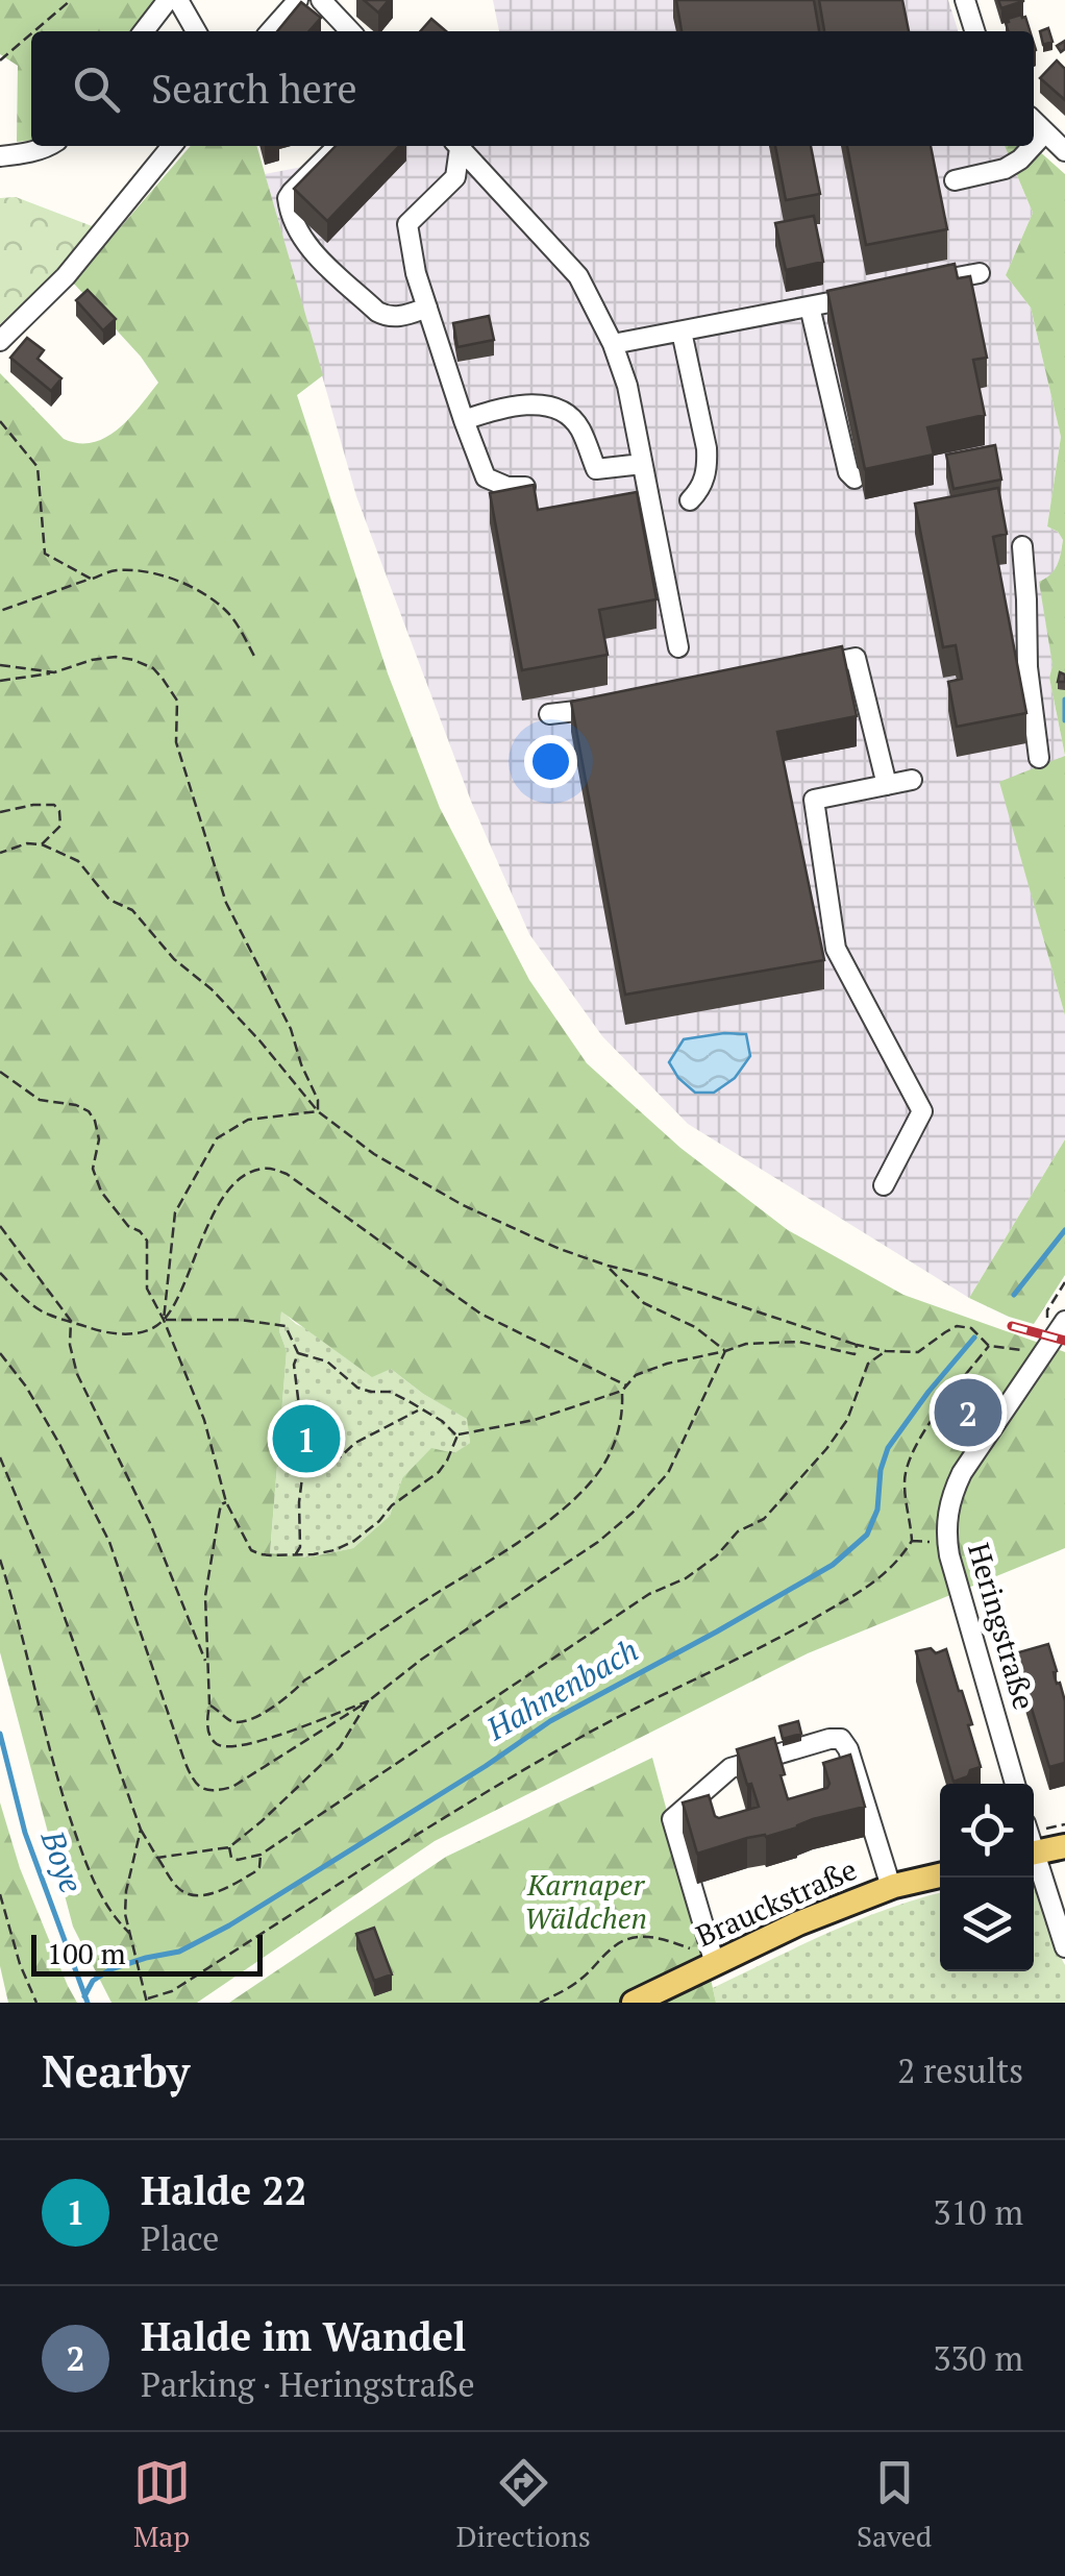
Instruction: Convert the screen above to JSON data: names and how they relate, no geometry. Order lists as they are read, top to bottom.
{
  "streets": {
    "main road": ["Brauckstraße"],
    "street": ["Heringstraße"]
  },
  "water": ["Hahnenbach", "Boye"],
  "parks": ["Karnaper Wäldchen"],
  "scale_bar": "100 m",
  "page": {
    "search": "Search here",
    "pins": ["2", "1"],
    "scale": "100 m",
    "heading": ["Nearby", "2 results"],
    "list": [
      {
        "mark": "1",
        "name": "Halde 22",
        "note": "Place",
        "value": "310 m"
      },
      {
        "mark": "2",
        "name": "Halde im Wandel",
        "note": "Parking · Heringstraße",
        "value": "330 m"
      }
    ],
    "nav": ["Map", "Directions", "Saved"]
  }
}
